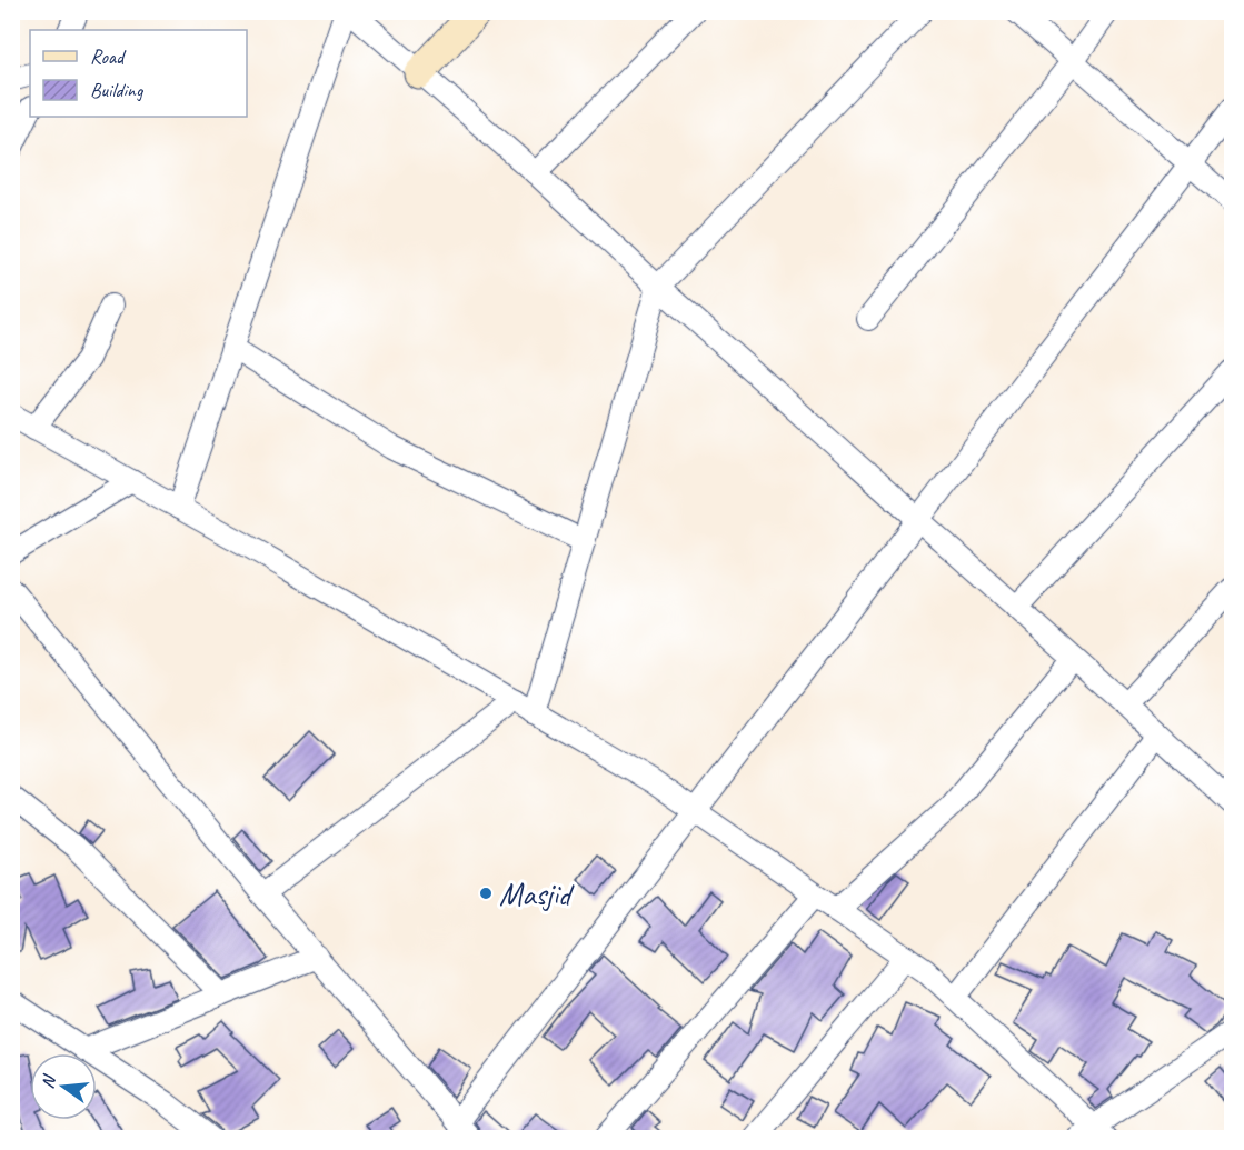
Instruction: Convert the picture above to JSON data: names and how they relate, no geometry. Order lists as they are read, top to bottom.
{
  "places": ["Masjid"],
  "legend": ["Road", "Building"],
  "north": "left"
}
